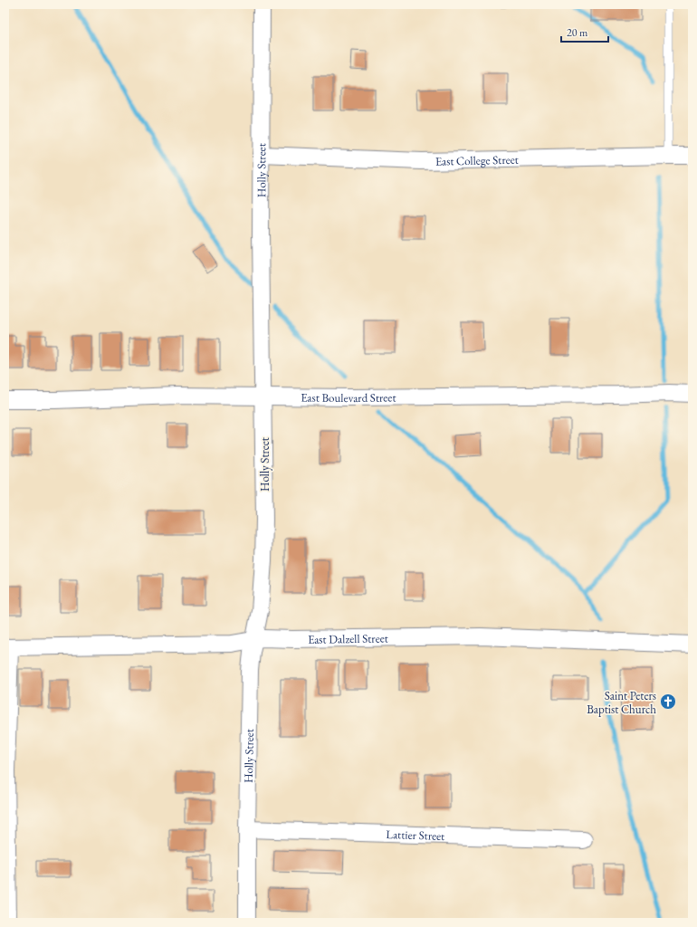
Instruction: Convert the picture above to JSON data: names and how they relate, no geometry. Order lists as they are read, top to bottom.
{
  "streets": {
    "street": [
      "East College Street",
      "Holly Street",
      "East Boulevard Street",
      "East Dalzell Street",
      "Lattier Street"
    ]
  },
  "crossings": [
    ["East College Street", "Holly Street"],
    ["Holly Street", "East Boulevard Street"],
    ["Holly Street", "East Dalzell Street"],
    ["Holly Street", "Lattier Street"]
  ],
  "places": {
    "church": ["Saint Peters Baptist Church"]
  },
  "scale_bar": "20 m"
}
